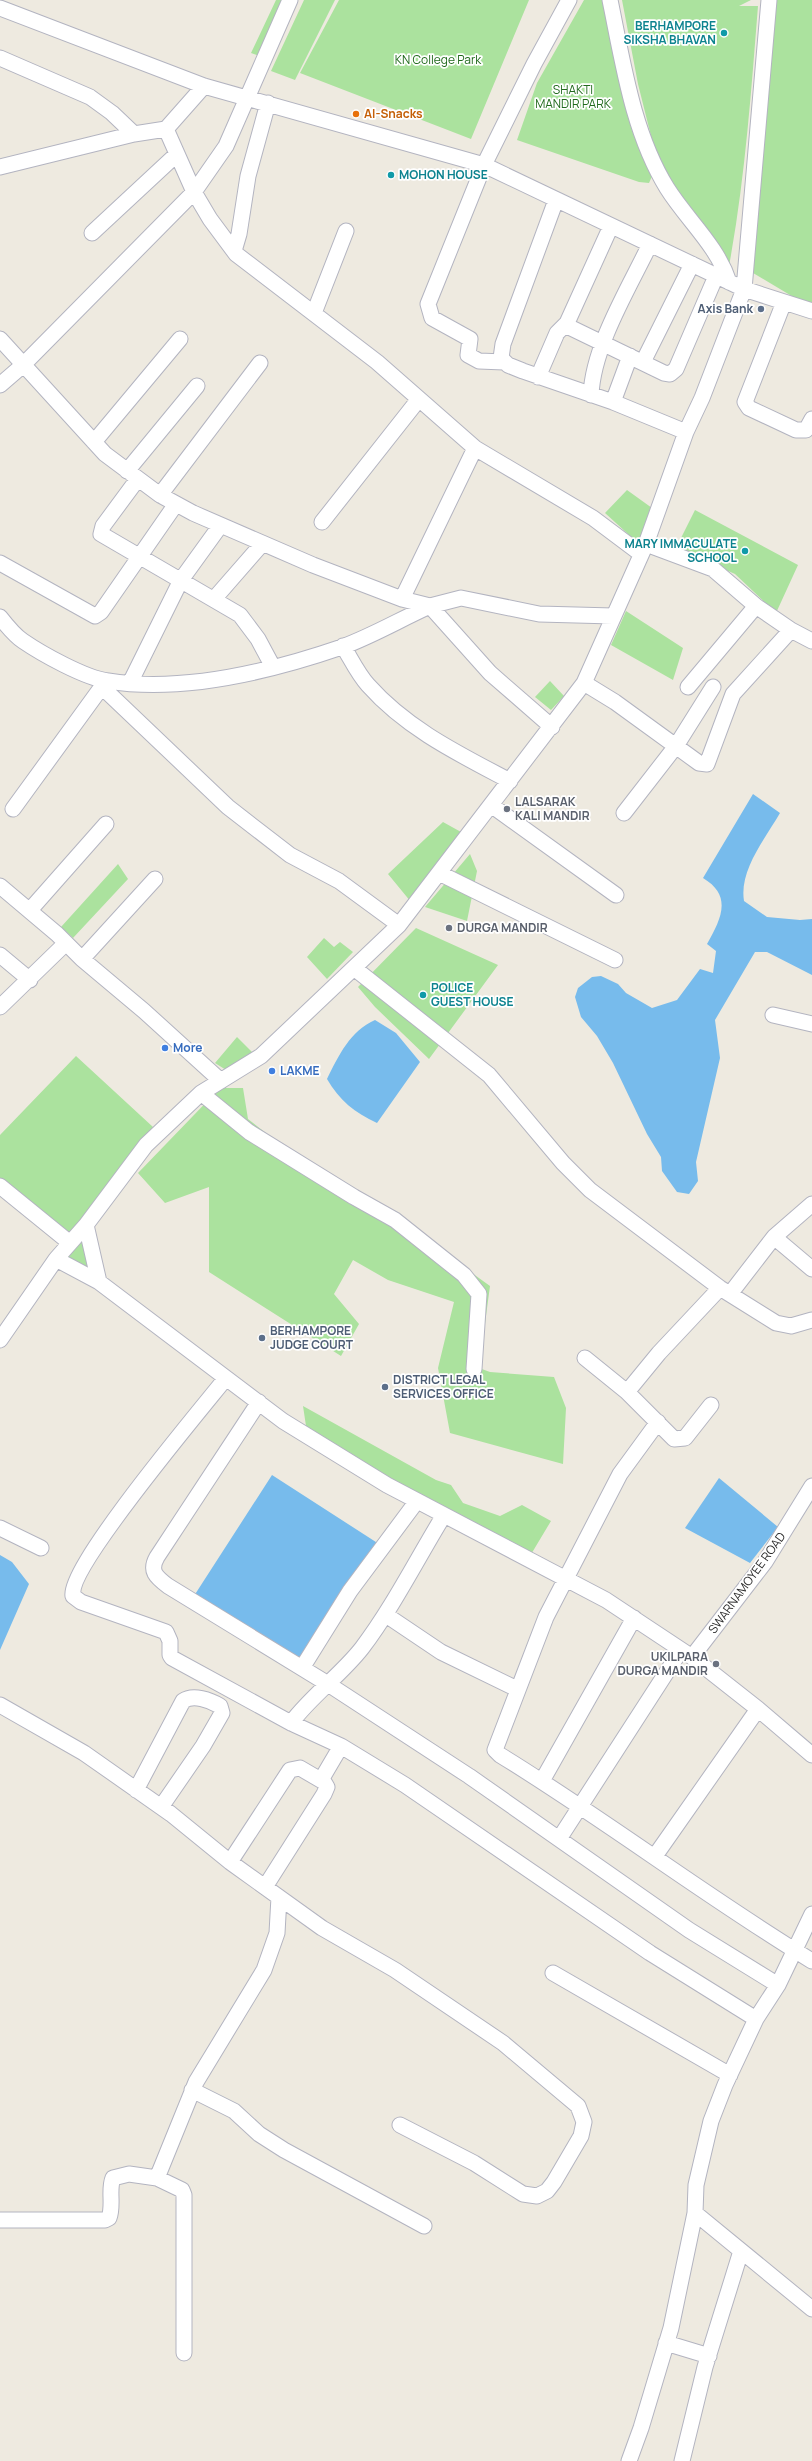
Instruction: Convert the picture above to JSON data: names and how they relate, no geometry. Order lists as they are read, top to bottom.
{
  "streets": {
    "street": ["SWARNAMOYEE ROAD"]
  },
  "parks": ["KN College Park", "SHAKTI MANDIR PARK"],
  "places": [
    "BERHAMPORE SIKSHA BHAVAN",
    "Al-Snacks",
    "MOHON HOUSE",
    "Axis Bank",
    "MARY IMMACULATE SCHOOL",
    "LALSARAK KALI MANDIR",
    "DURGA MANDIR",
    "POLICE GUEST HOUSE",
    "More",
    "LAKME",
    "BERHAMPORE JUDGE COURT",
    "DISTRICT LEGAL SERVICES OFFICE",
    "UKILPARA DURGA MANDIR"
  ]
}
